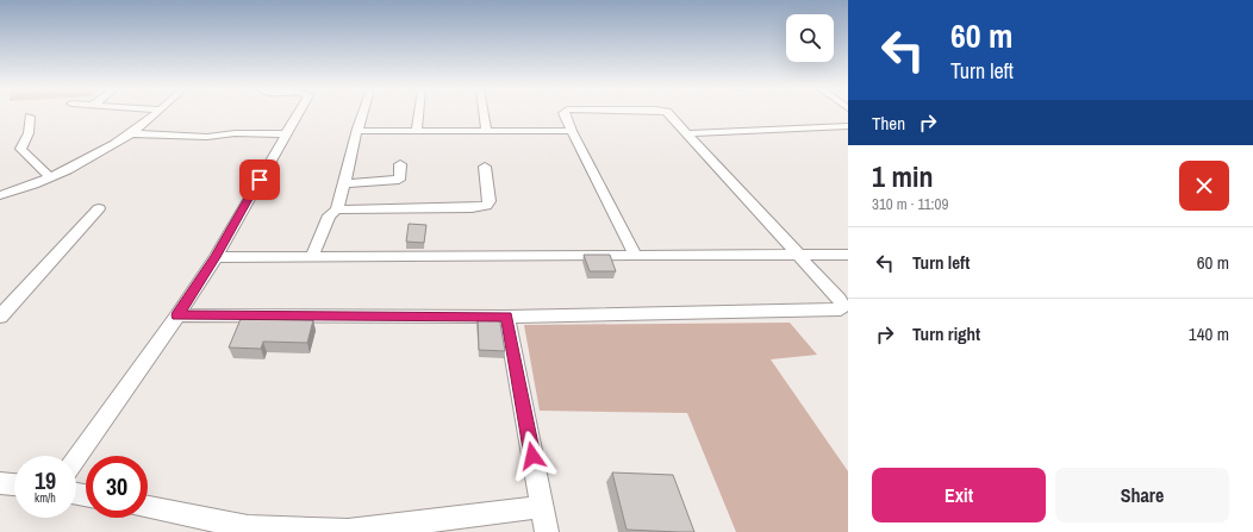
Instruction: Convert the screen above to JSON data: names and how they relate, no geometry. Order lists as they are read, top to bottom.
{
  "page": {
    "turn": ["60 m", "Turn left"],
    "then": "Then",
    "heading": ["1 min", "310 m · 11:09"],
    "list": [
      {
        "name": "Turn left",
        "value": "60 m"
      },
      {
        "name": "Turn right",
        "value": "140 m"
      }
    ],
    "speed": "19 km/h",
    "limit": "30",
    "buttons": ["Exit", "Share"]
  }
}
